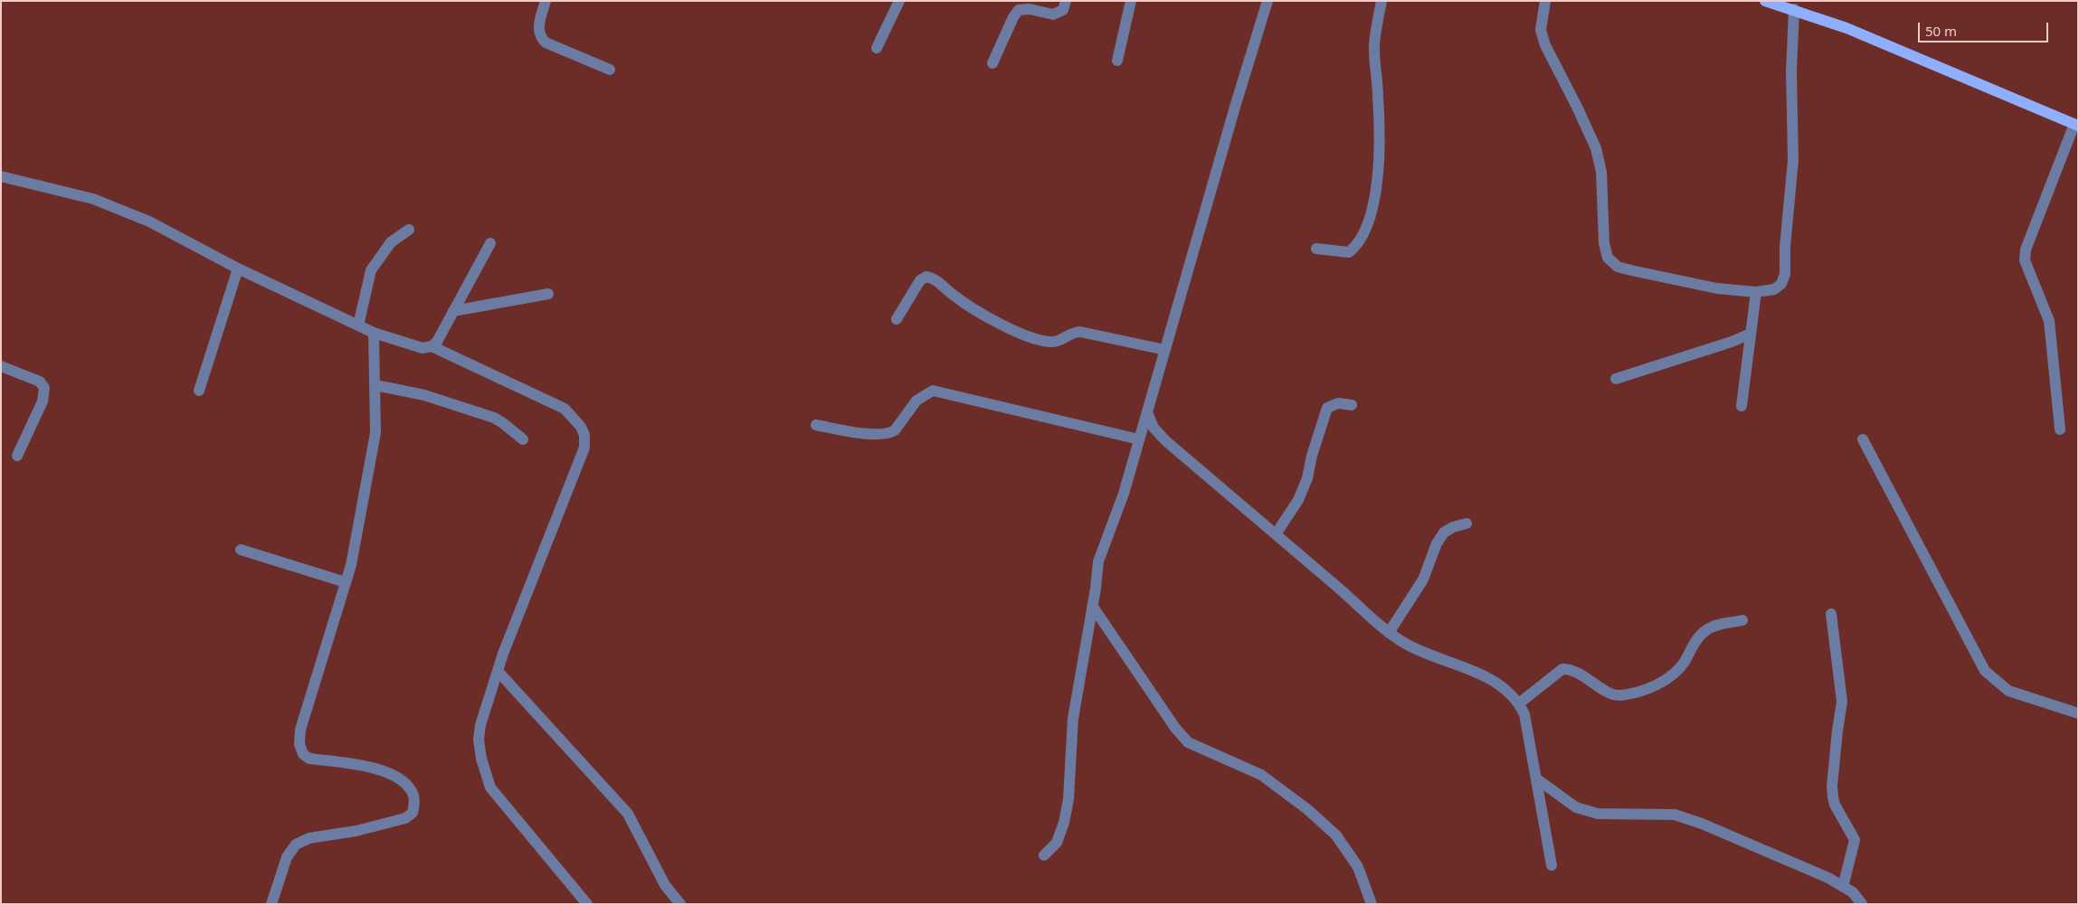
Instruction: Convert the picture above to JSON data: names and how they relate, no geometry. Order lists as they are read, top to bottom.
{
  "scale_bar": "50 m"
}
